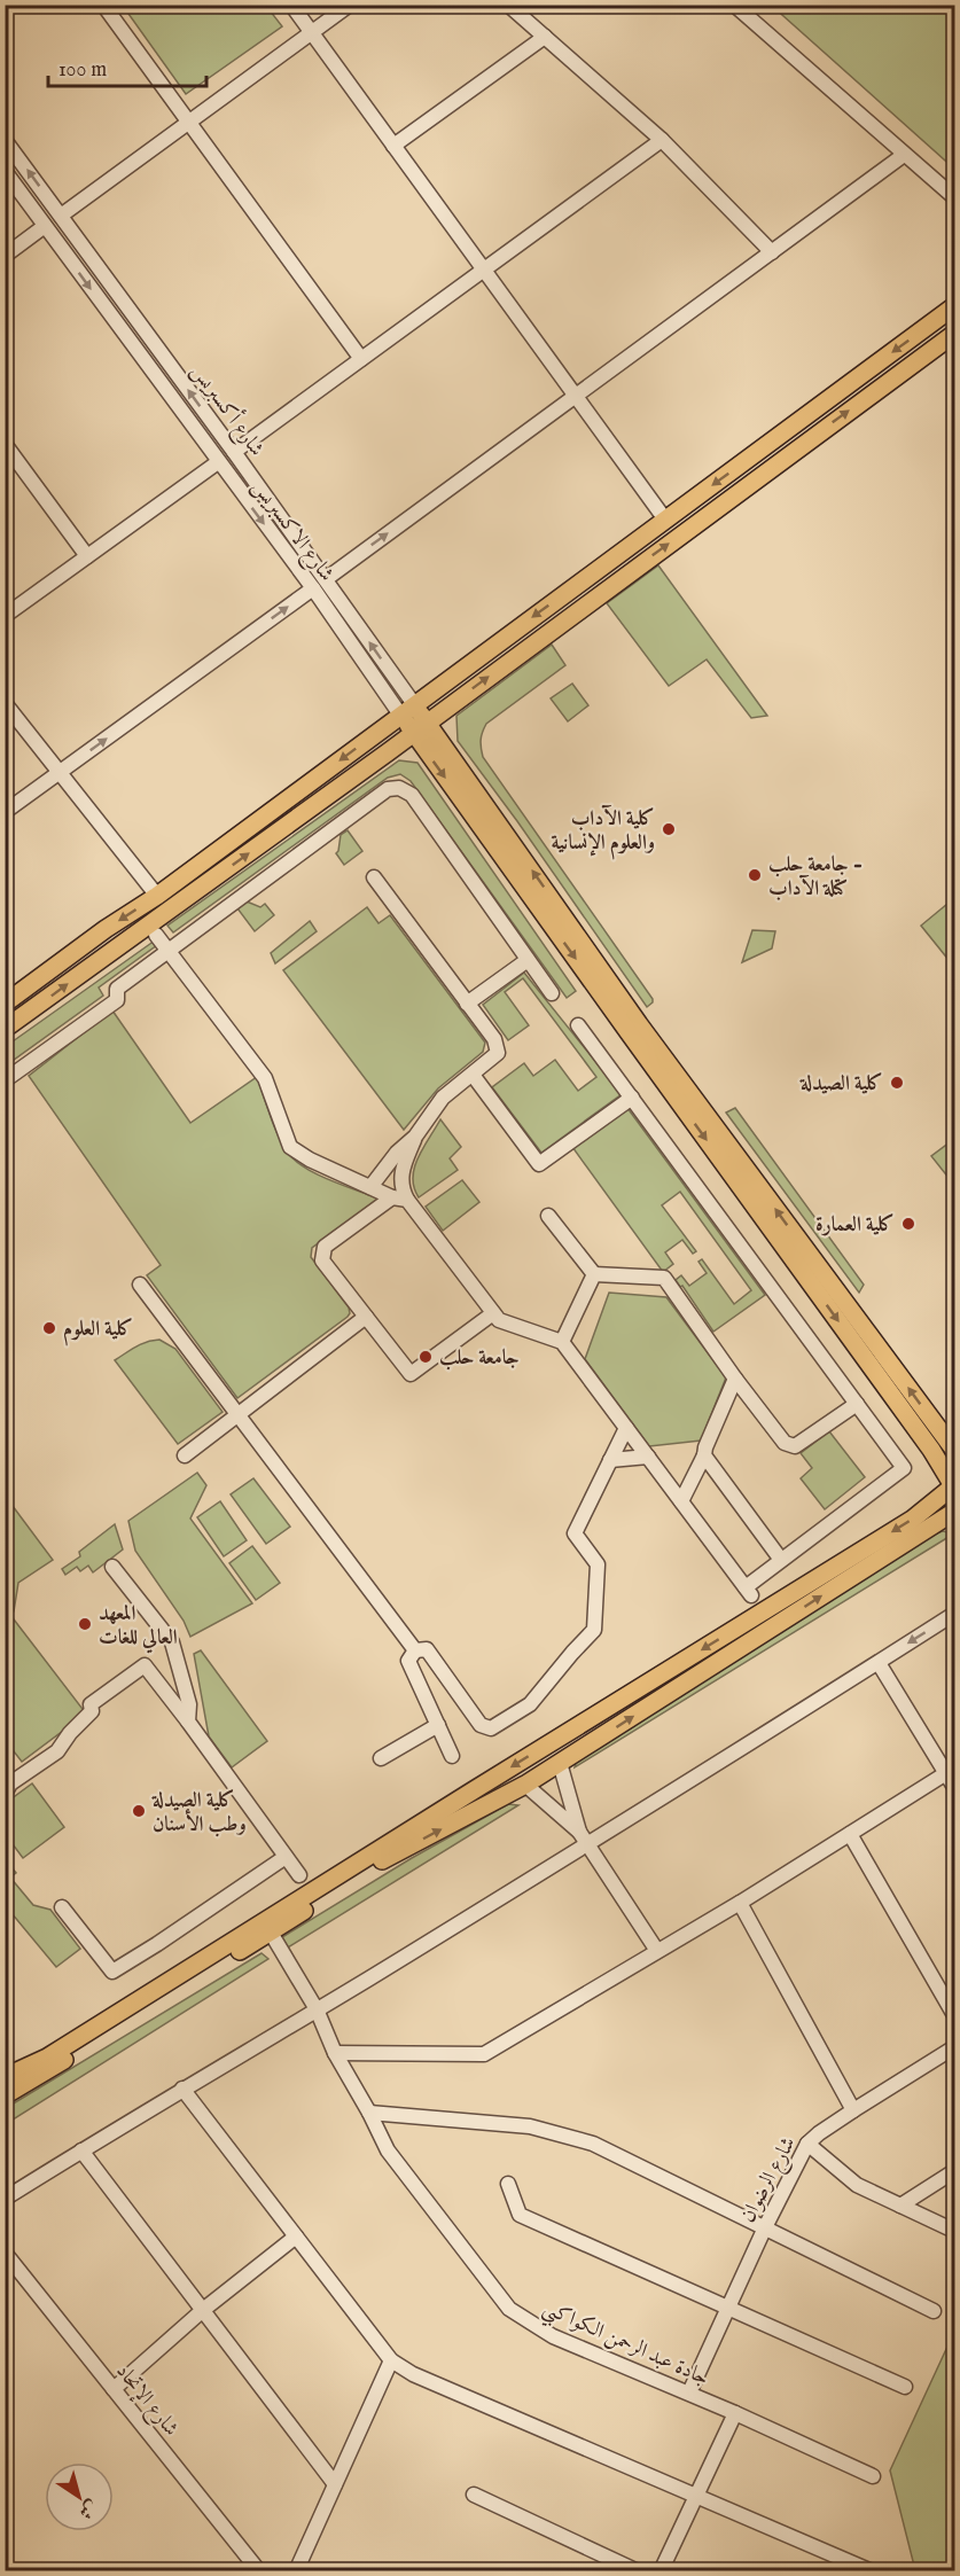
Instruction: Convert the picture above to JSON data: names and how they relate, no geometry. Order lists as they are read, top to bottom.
{
  "streets": {
    "street": [
      "شارع أكسبريس",
      "شارع الاكسبريس",
      "شارع الرضوان",
      "جادة عبد الرحمن الكواكبي",
      "شارع الإتحاد"
    ]
  },
  "crossings": [
    ["شارع أكسبريس", "شارع الاكسبريس"],
    ["شارع الرضوان", "جادة عبد الرحمن الكواكبي"]
  ],
  "one_way": ["شارع أكسبريس", "شارع الاكسبريس"],
  "places": [
    "كلية الآداب والعلوم الإنسانية",
    "جامعة حلب - كتلة الآداب",
    "كلية الصيدلة",
    "كلية العمارة",
    "كلية العلوم",
    "جامعة حلب",
    "المعهد العالي للغات",
    "كلية الصيدلة وطب الأسنان"
  ],
  "scale_bar": "100 m",
  "north": "bottom right"
}
